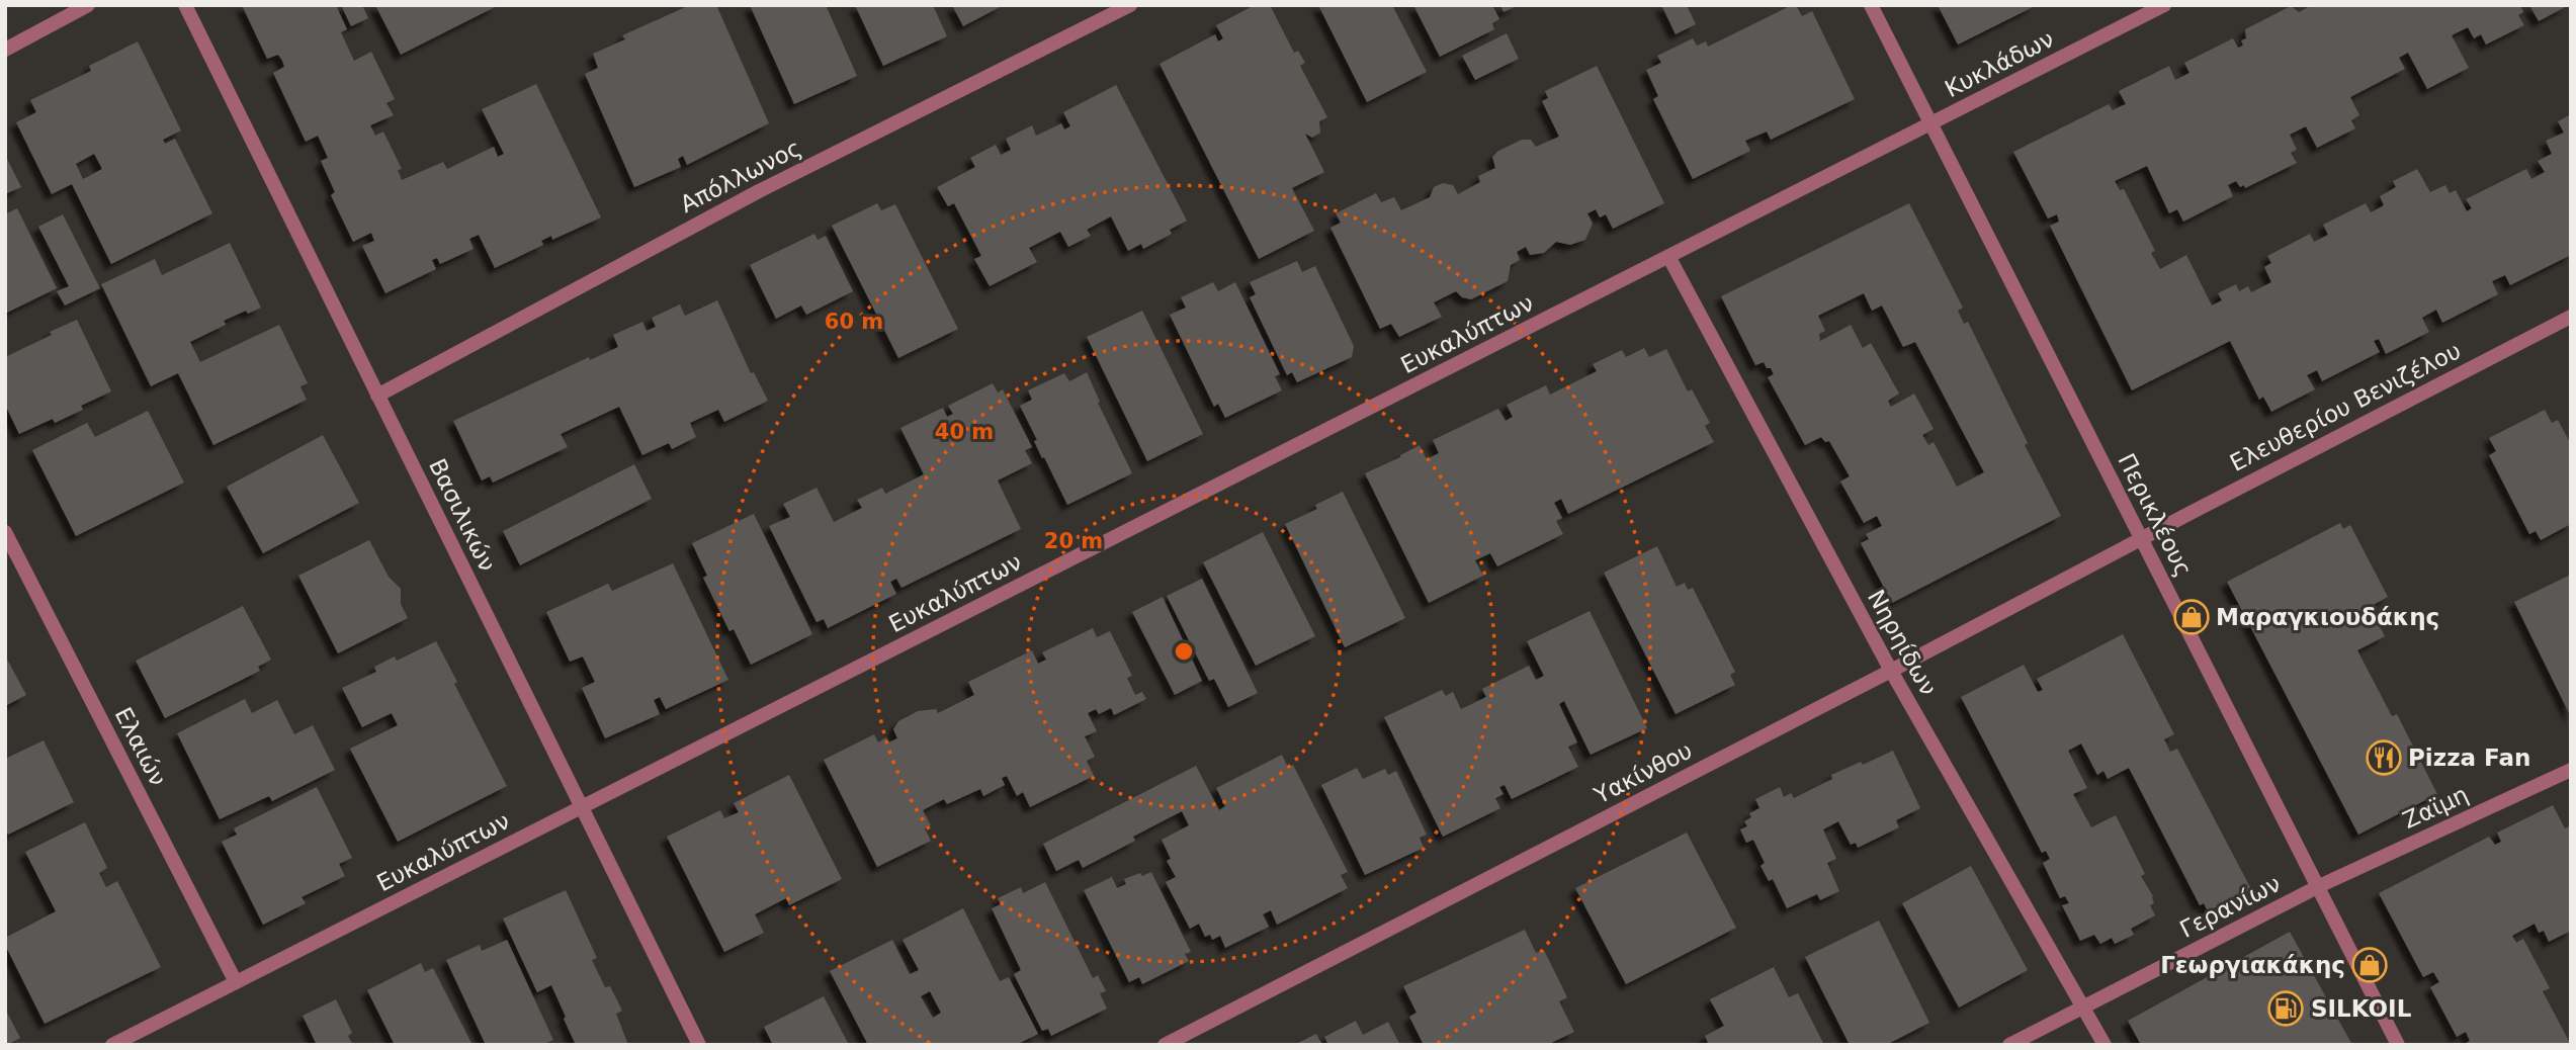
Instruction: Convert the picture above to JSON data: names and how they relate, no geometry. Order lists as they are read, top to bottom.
{
  "streets": {
    "street": [
      "Κυκλάδων",
      "Απόλλωνος",
      "Ευκαλύπτων",
      "Ελευθερίου Βενιζέλου",
      "Βασιλικών",
      "Περικλέους",
      "Νηρηίδων",
      "Ελαιών",
      "Υακίνθου",
      "Ζαϊμη",
      "Γερανίων"
    ]
  },
  "crossings": [
    ["Κυκλάδων", "Ευκαλύπτων"],
    ["Κυκλάδων", "Περικλέους"],
    ["Απόλλωνος", "Βασιλικών"],
    ["Ευκαλύπτων", "Βασιλικών"],
    ["Ευκαλύπτων", "Περικλέους"],
    ["Ευκαλύπτων", "Νηρηίδων"],
    ["Ευκαλύπτων", "Ελαιών"],
    ["Ελευθερίου Βενιζέλου", "Περικλέους"],
    ["Ελευθερίου Βενιζέλου", "Υακίνθου"],
    ["Περικλέους", "Υακίνθου"],
    ["Περικλέους", "Ζαϊμη"],
    ["Περικλέους", "Γερανίων"],
    ["Νηρηίδων", "Υακίνθου"],
    ["Νηρηίδων", "Γερανίων"],
    ["Ζαϊμη", "Γερανίων"]
  ],
  "places": {
    "shop": ["Μαραγκιουδάκης", "Γεωργιακάκης"],
    "restaurant": ["Pizza Fan"],
    "fuel station": ["SILKOIL"]
  },
  "rings": ["60 m", "40 m", "20 m"]
}
